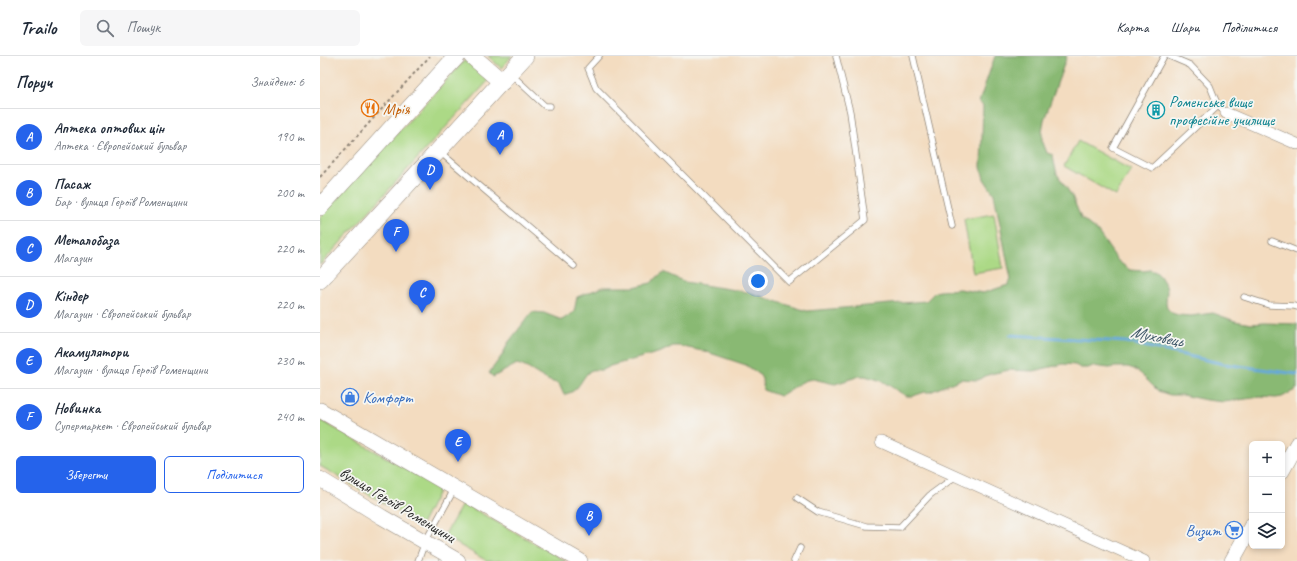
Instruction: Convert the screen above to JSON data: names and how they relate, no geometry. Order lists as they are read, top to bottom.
{
  "streets": {
    "street": ["вулиця Героїв Роменщини"]
  },
  "water": ["Муховець"],
  "places": {
    "restaurant": ["Мрія"],
    "building": ["Роменське вище професійне училище"],
    "shop": ["Комфорт"],
    "supermarket": ["Визит"]
  },
  "page": {
    "header": "Trailo",
    "search": "Пошук",
    "nav": ["Карта", "Шари", "Поділитися"],
    "heading": ["Поруч", "Знайдено: 6"],
    "list": [
      {
        "mark": "A",
        "name": "Аптека оптових цін",
        "note": "Аптека · Європейський бульвар",
        "value": "190 m"
      },
      {
        "mark": "B",
        "name": "Пасаж",
        "note": "Бар · вулиця Героїв Роменщини",
        "value": "200 m"
      },
      {
        "mark": "C",
        "name": "Металобаза",
        "note": "Магазин",
        "value": "220 m"
      },
      {
        "mark": "D",
        "name": "Кіндер",
        "note": "Магазин · Європейський бульвар",
        "value": "220 m"
      },
      {
        "mark": "E",
        "name": "Акамулятори",
        "note": "Магазин · вулиця Героїв Роменщини",
        "value": "230 m"
      },
      {
        "mark": "F",
        "name": "Новинка",
        "note": "Супермаркет · Європейський бульвар",
        "value": "240 m"
      }
    ],
    "pins": [
      "A",
      "D",
      "F",
      "C",
      "E",
      "B"
    ],
    "map_buttons": ["+", "−"],
    "buttons": ["Зберегти", "Поділитися"]
  }
}
